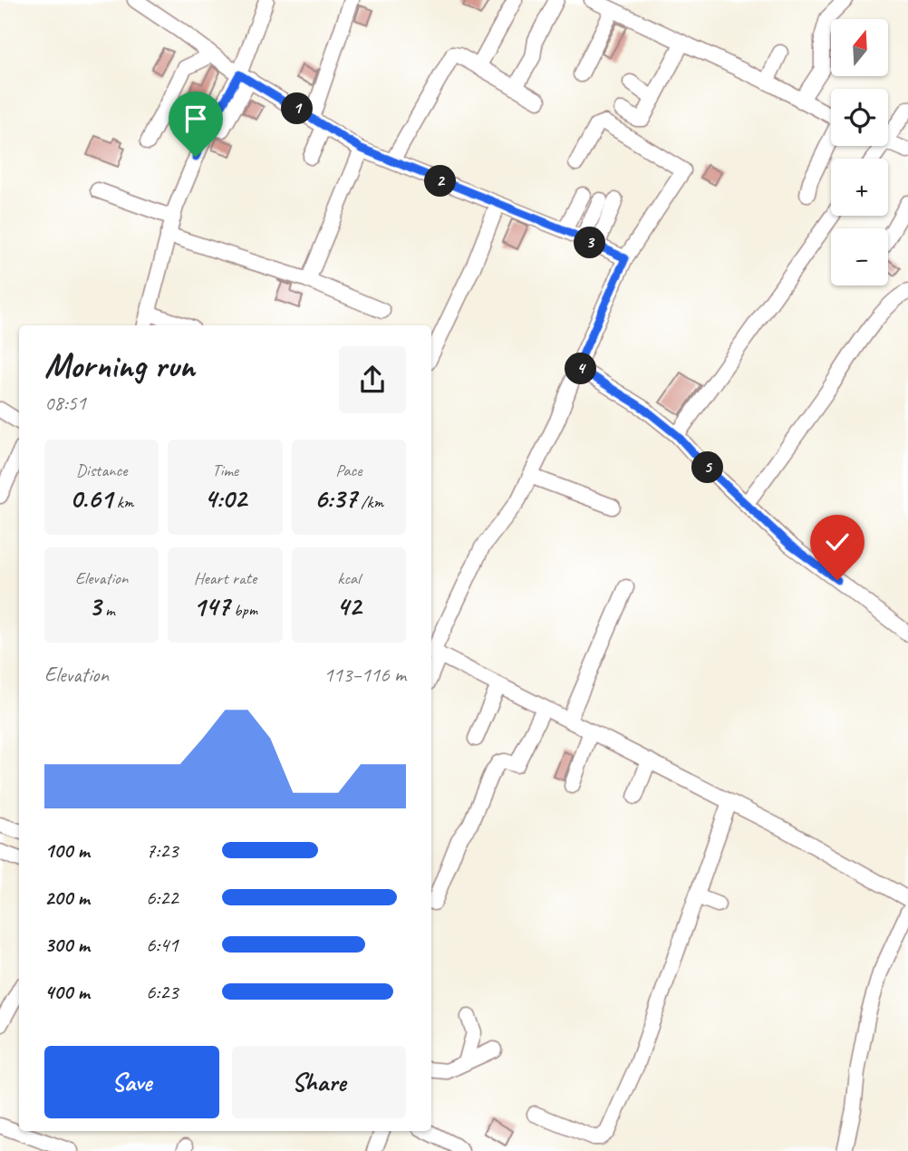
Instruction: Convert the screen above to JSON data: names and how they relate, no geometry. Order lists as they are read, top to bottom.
{
  "north": "top",
  "page": {
    "map_buttons": ["+", "−"],
    "pins": [
      "1",
      "2",
      "3",
      "4",
      "5"
    ],
    "heading": ["Morning run", "08:51"],
    "stats": [
      ["Distance", "0.61 km"],
      ["Time", "4:02"],
      ["Pace", "6:37 /km"],
      ["Elevation", "3 m"],
      ["Heart rate", "147 bpm"],
      ["kcal", "42"]
    ],
    "chart": ["Elevation", "113–116 m"],
    "list": [
      {
        "name": "100 m",
        "note": "7:23"
      },
      {
        "name": "200 m",
        "note": "6:22"
      },
      {
        "name": "300 m",
        "note": "6:41"
      },
      {
        "name": "400 m",
        "note": "6:23"
      }
    ],
    "buttons": ["Save", "Share"]
  }
}
